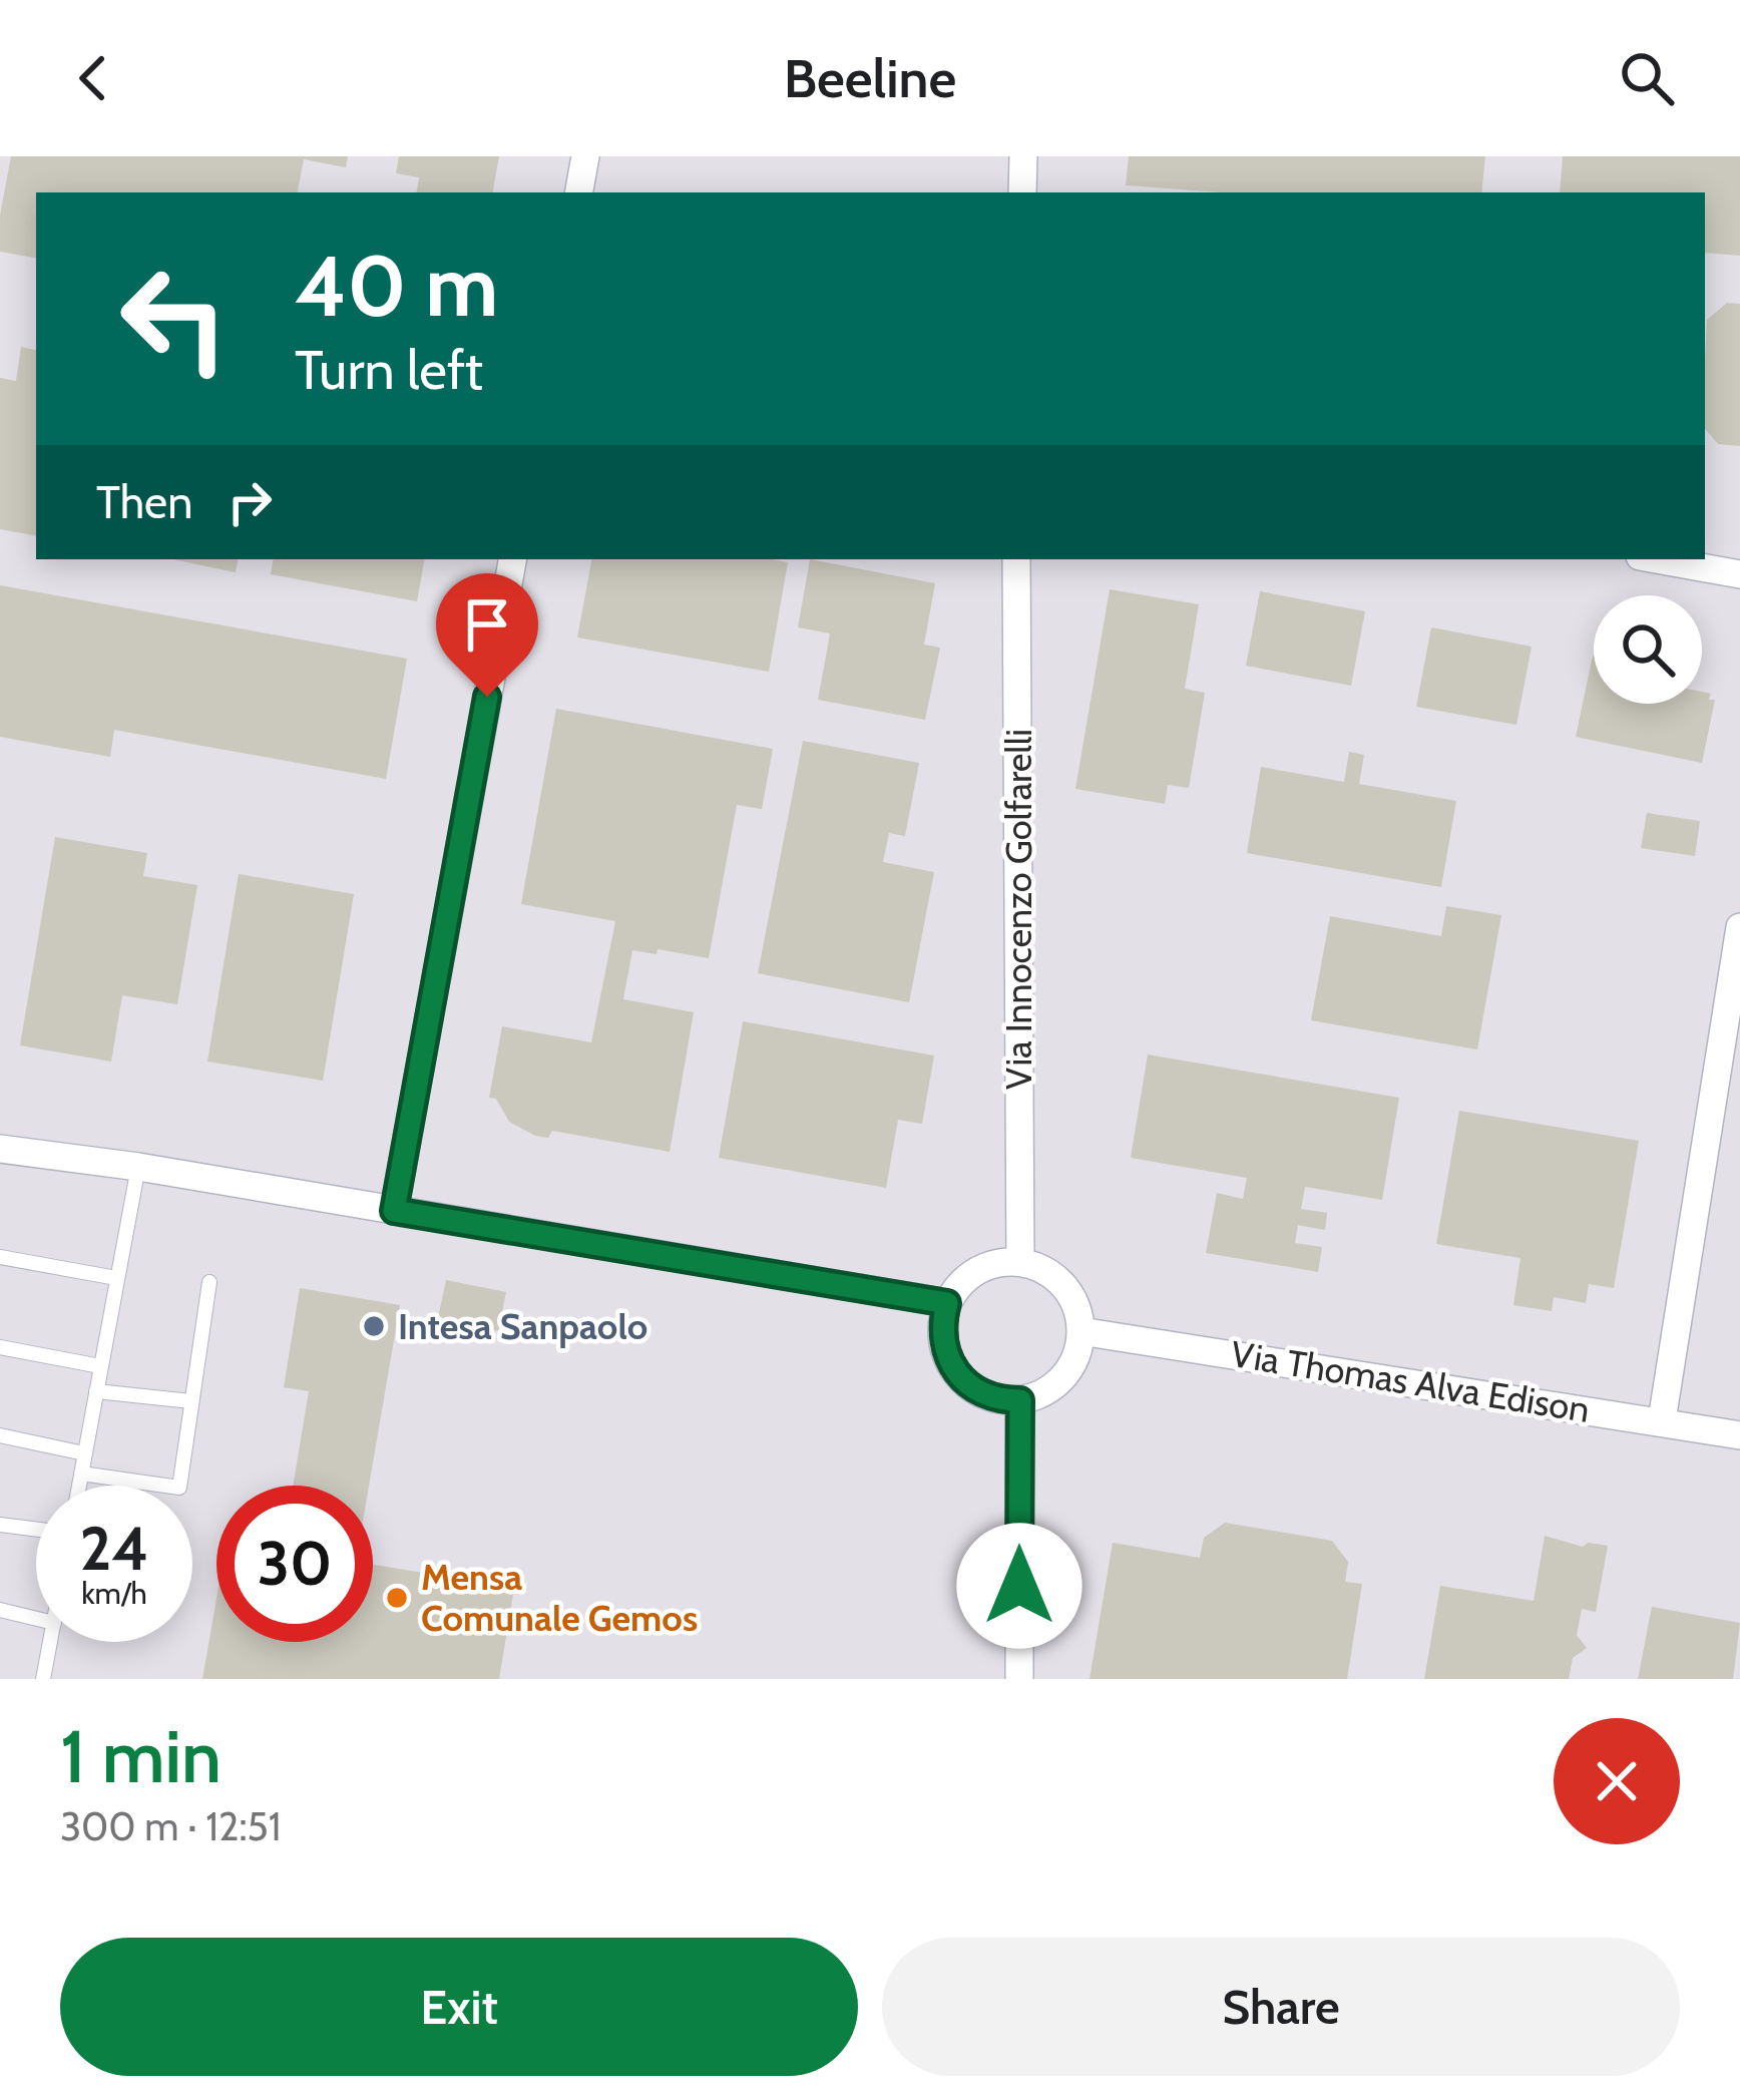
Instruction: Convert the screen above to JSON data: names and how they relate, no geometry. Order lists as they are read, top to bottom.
{
  "streets": {
    "street": ["Via Innocenzo Golfarelli", "Via Thomas Alva Edison"]
  },
  "crossings": [
    ["Via Innocenzo Golfarelli", "Via Thomas Alva Edison"]
  ],
  "places": ["Intesa Sanpaolo", "Mensa Comunale Gemos"],
  "page": {
    "header": "Beeline",
    "turn": ["40 m", "Turn left"],
    "then": "Then",
    "speed": "24 km/h",
    "limit": "30",
    "heading": ["1 min", "300 m · 12:51"],
    "buttons": ["Exit", "Share"]
  }
}
